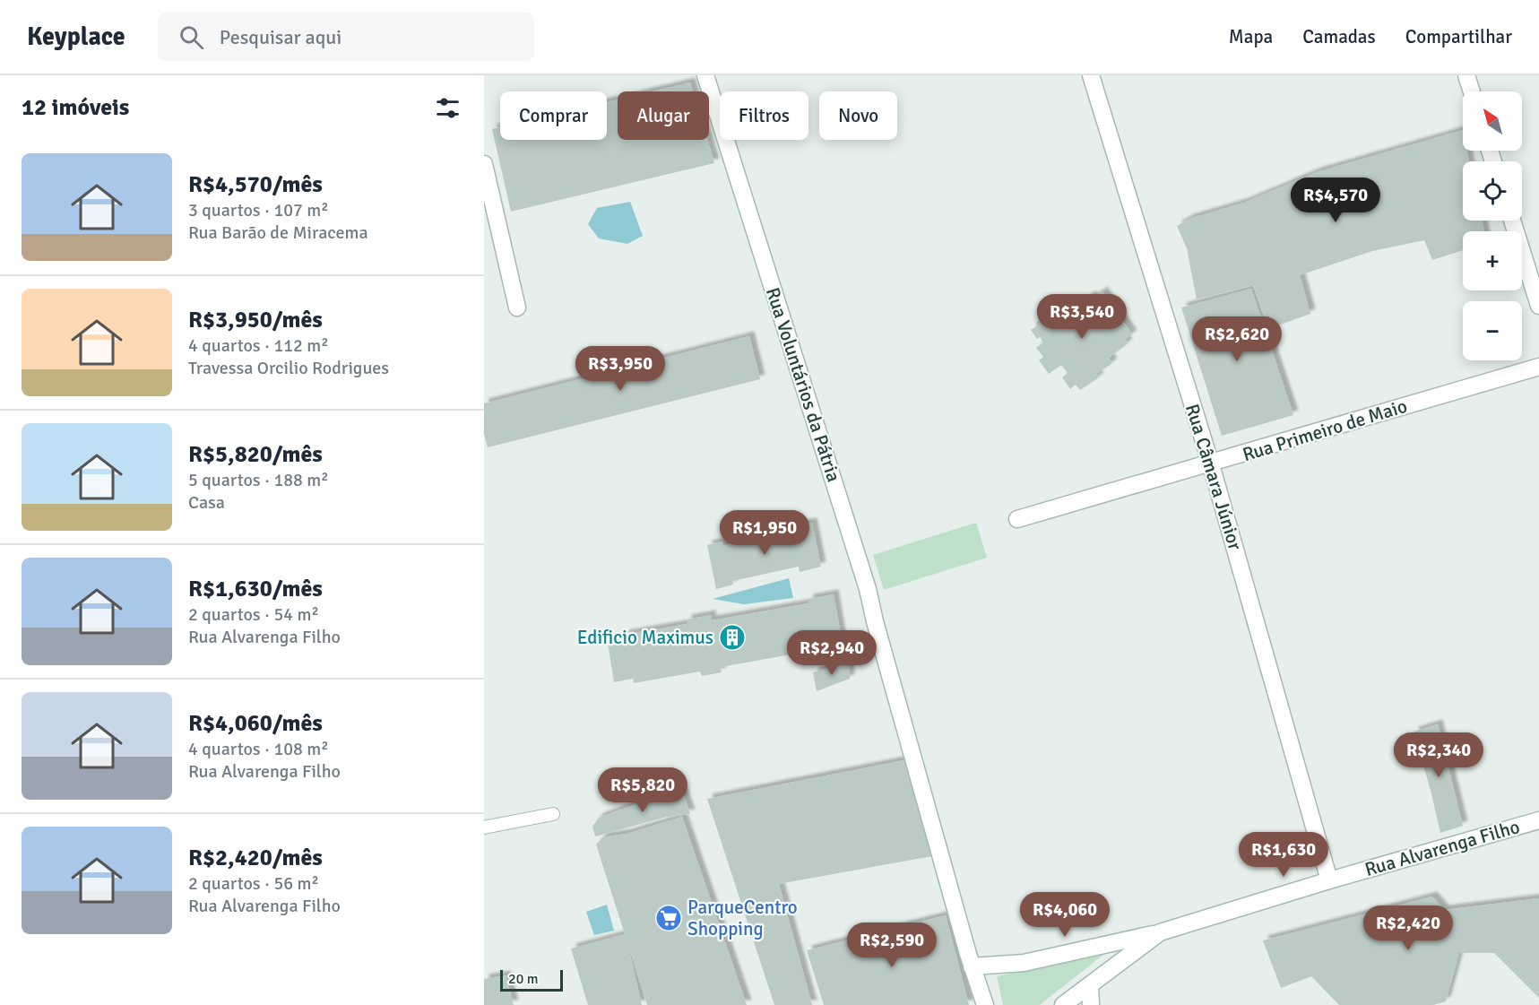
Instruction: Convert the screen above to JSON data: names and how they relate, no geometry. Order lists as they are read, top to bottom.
{
  "streets": {
    "main road": [
      "Rua Voluntários da Pátria",
      "Rua Primeiro de Maio",
      "Rua Câmara Júnior",
      "Rua Alvarenga Filho"
    ]
  },
  "crossings": [
    ["Rua Voluntários da Pátria", "Rua Alvarenga Filho"],
    ["Rua Primeiro de Maio", "Rua Câmara Júnior"],
    ["Rua Câmara Júnior", "Rua Alvarenga Filho"]
  ],
  "places": {
    "building": ["Edificio Maximus"],
    "supermarket": ["ParqueCentro Shopping"]
  },
  "scale_bar": "20 m",
  "north": "top left",
  "page": {
    "header": "Keyplace",
    "search": "Pesquisar aqui",
    "nav": ["Mapa", "Camadas", "Compartilhar"],
    "heading": "12 imóveis",
    "map_buttons": ["+", "−"],
    "chip": [
      "Comprar",
      "Alugar",
      "Filtros",
      "Novo"
    ],
    "list": [
      {
        "name": "R$4,570/mês",
        "note": "3 quartos · 107 m² · Rua Barão de Miracema"
      },
      {
        "name": "R$3,950/mês",
        "note": "4 quartos · 112 m² · Travessa Orcilio Rodrigues"
      },
      {
        "name": "R$5,820/mês",
        "note": "5 quartos · 188 m² · Casa"
      },
      {
        "name": "R$1,630/mês",
        "note": "2 quartos · 54 m² · Rua Alvarenga Filho"
      },
      {
        "name": "R$4,060/mês",
        "note": "4 quartos · 108 m² · Rua Alvarenga Filho"
      },
      {
        "name": "R$2,420/mês",
        "note": "2 quartos · 56 m² · Rua Alvarenga Filho"
      }
    ],
    "price": [
      "R$4,570",
      "R$3,540",
      "R$2,620",
      "R$3,950",
      "R$1,950",
      "R$2,940",
      "R$2,340",
      "R$5,820",
      "R$1,630",
      "R$4,060",
      "R$2,420",
      "R$2,590"
    ],
    "scale": "20 m"
  }
}
